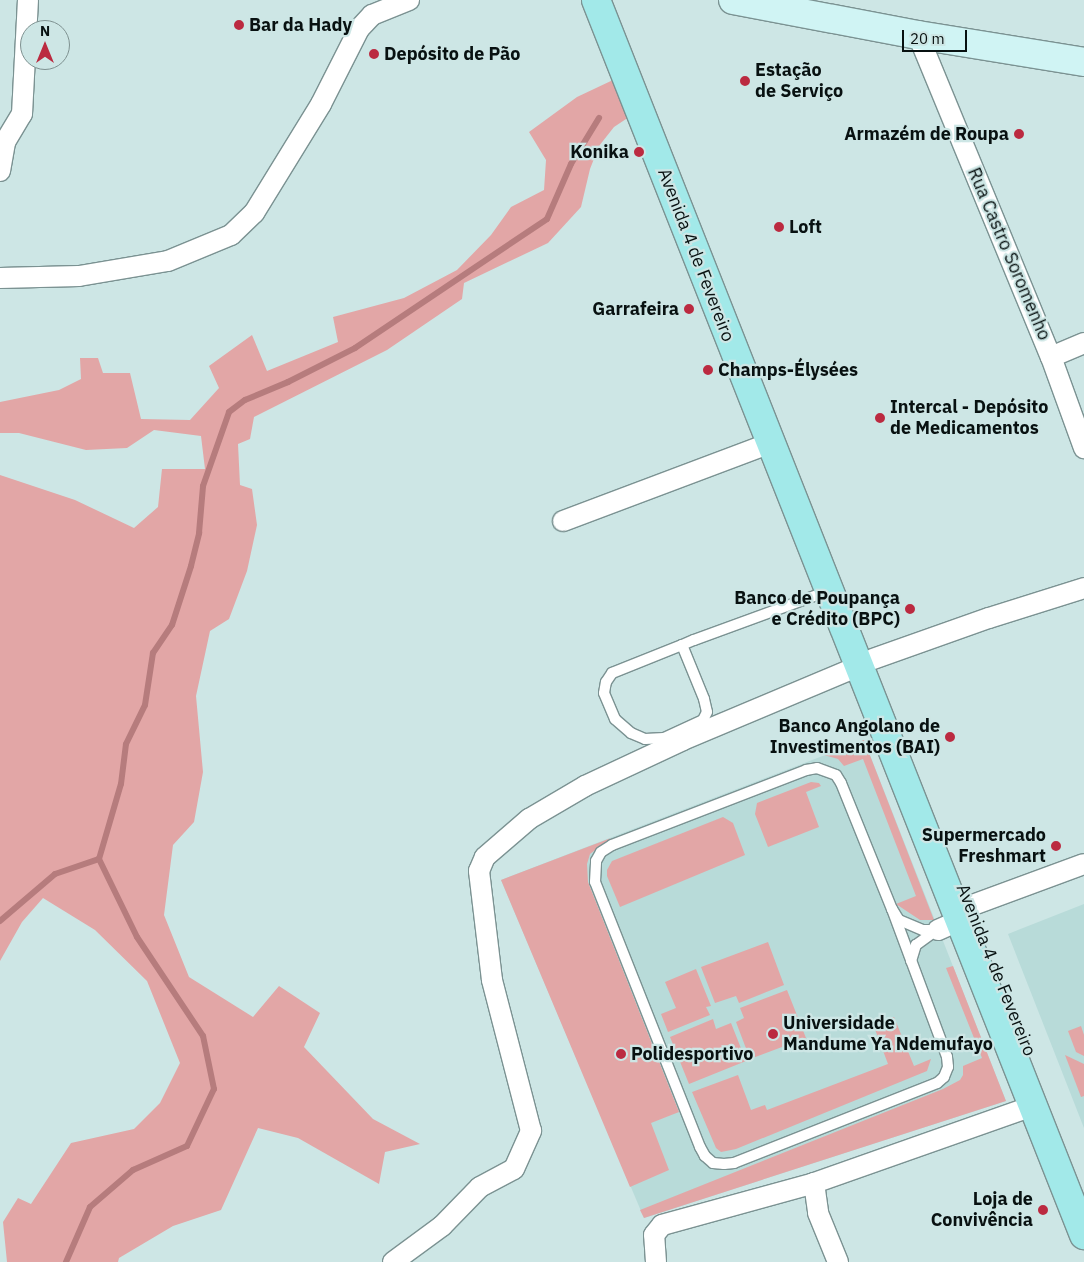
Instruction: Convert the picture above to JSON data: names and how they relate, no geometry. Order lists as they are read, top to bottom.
{
  "streets": {
    "main road": ["Avenida 4 de Fevereiro"],
    "street": ["Rua Castro Soromenho"]
  },
  "places": [
    "Bar da Hady",
    "Depósito de Pão",
    "Estação de Serviço",
    "Armazém de Roupa",
    "Konika",
    "Loft",
    "Garrafeira",
    "Champs-Élysées",
    "Intercal - Depósito de Medicamentos",
    "Banco de Poupança e Crédito (BPC)",
    "Banco Angolano de Investimentos (BAI)",
    "Supermercado Freshmart",
    "Universidade Mandume Ya Ndemufayo",
    "Polidesportivo",
    "Loja de Convivência"
  ],
  "scale_bar": "20 m",
  "north": "top"
}
